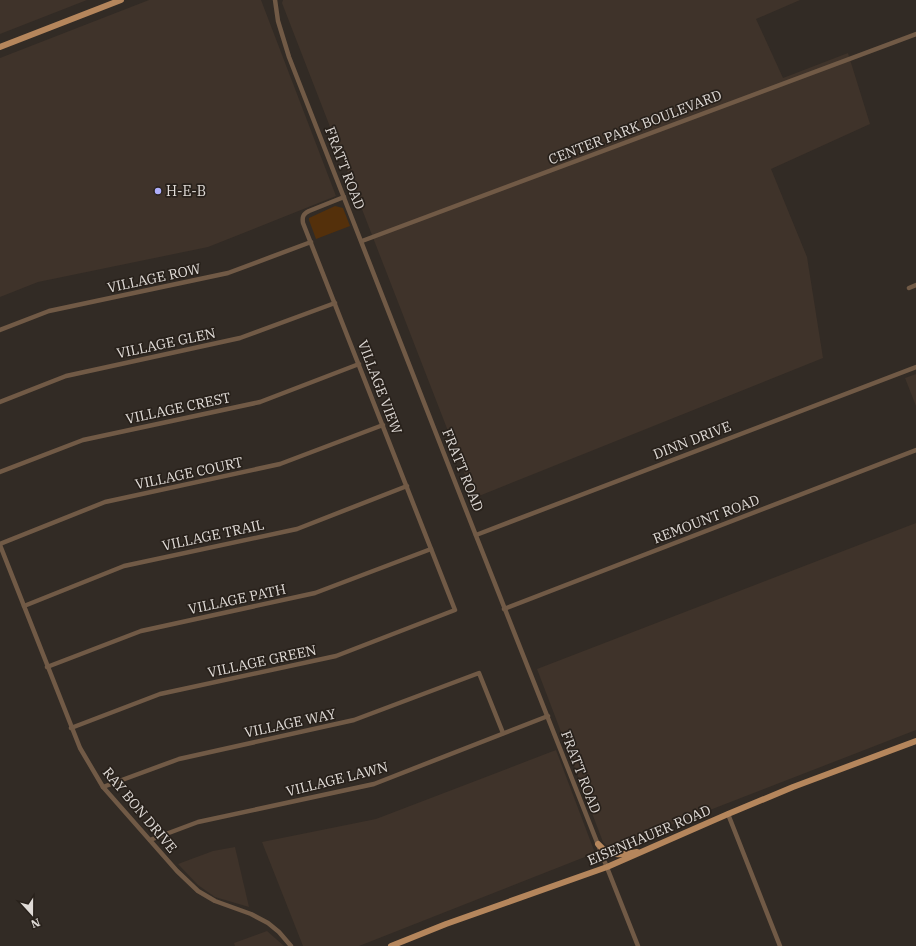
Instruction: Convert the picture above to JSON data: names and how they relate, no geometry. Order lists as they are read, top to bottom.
{
  "streets": {
    "main road": ["EISENHAUER ROAD"],
    "street": [
      "CENTER PARK BOULEVARD",
      "FRATT ROAD",
      "VILLAGE ROW",
      "VILLAGE GLEN",
      "VILLAGE VIEW",
      "VILLAGE CREST",
      "DINN DRIVE",
      "VILLAGE COURT",
      "REMOUNT ROAD",
      "VILLAGE TRAIL",
      "VILLAGE PATH",
      "VILLAGE GREEN",
      "VILLAGE WAY",
      "VILLAGE LAWN",
      "RAY BON DRIVE"
    ]
  },
  "crossings": [
    ["CENTER PARK BOULEVARD", "FRATT ROAD"],
    ["FRATT ROAD", "VILLAGE VIEW"],
    ["FRATT ROAD", "DINN DRIVE"],
    ["FRATT ROAD", "REMOUNT ROAD"],
    ["FRATT ROAD", "VILLAGE LAWN"],
    ["FRATT ROAD", "EISENHAUER ROAD"],
    ["VILLAGE ROW", "VILLAGE VIEW"],
    ["VILLAGE GLEN", "VILLAGE VIEW"],
    ["VILLAGE VIEW", "VILLAGE CREST"],
    ["VILLAGE VIEW", "VILLAGE COURT"],
    ["VILLAGE VIEW", "VILLAGE TRAIL"],
    ["VILLAGE VIEW", "VILLAGE PATH"],
    ["VILLAGE VIEW", "VILLAGE GREEN"],
    ["VILLAGE COURT", "RAY BON DRIVE"],
    ["VILLAGE TRAIL", "RAY BON DRIVE"],
    ["VILLAGE PATH", "RAY BON DRIVE"],
    ["VILLAGE GREEN", "RAY BON DRIVE"],
    ["VILLAGE WAY", "VILLAGE LAWN"],
    ["VILLAGE WAY", "RAY BON DRIVE"],
    ["VILLAGE LAWN", "RAY BON DRIVE"]
  ],
  "places": ["H-E-B"],
  "north": "bottom"
}
